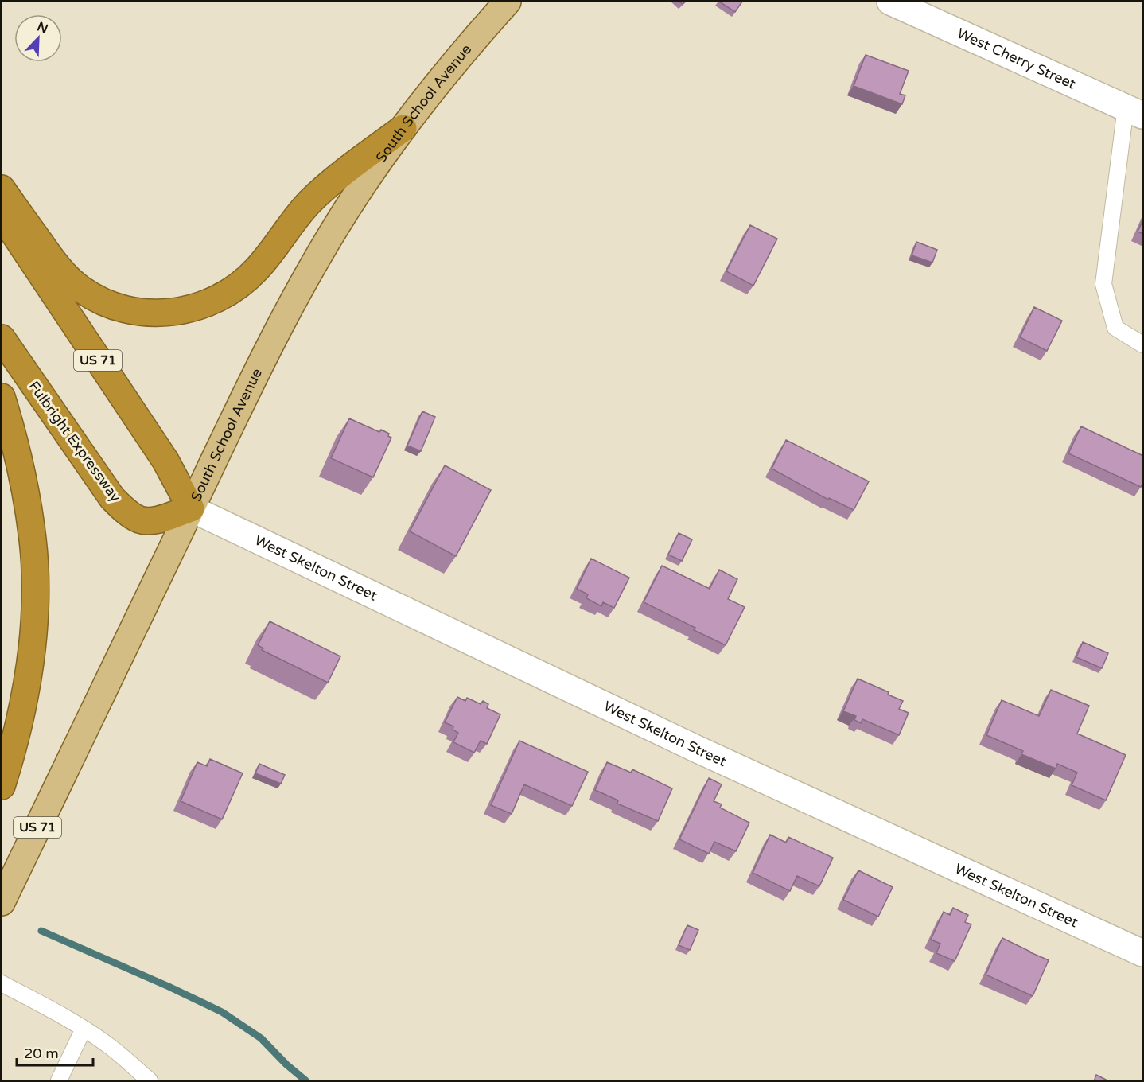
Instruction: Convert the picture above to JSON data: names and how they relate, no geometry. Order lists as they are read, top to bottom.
{
  "streets": {
    "highway": ["US 71", "Fulbright Expressway"],
    "main road": ["South School Avenue"],
    "street": ["West Cherry Street", "West Skelton Street"]
  },
  "crossings": [
    ["South School Avenue", "US 71"],
    ["South School Avenue", "Fulbright Expressway"],
    ["South School Avenue", "West Skelton Street"],
    ["US 71", "Fulbright Expressway"],
    ["US 71", "West Skelton Street"],
    ["Fulbright Expressway", "West Skelton Street"]
  ],
  "scale_bar": "20 m",
  "north": "top right"
}
